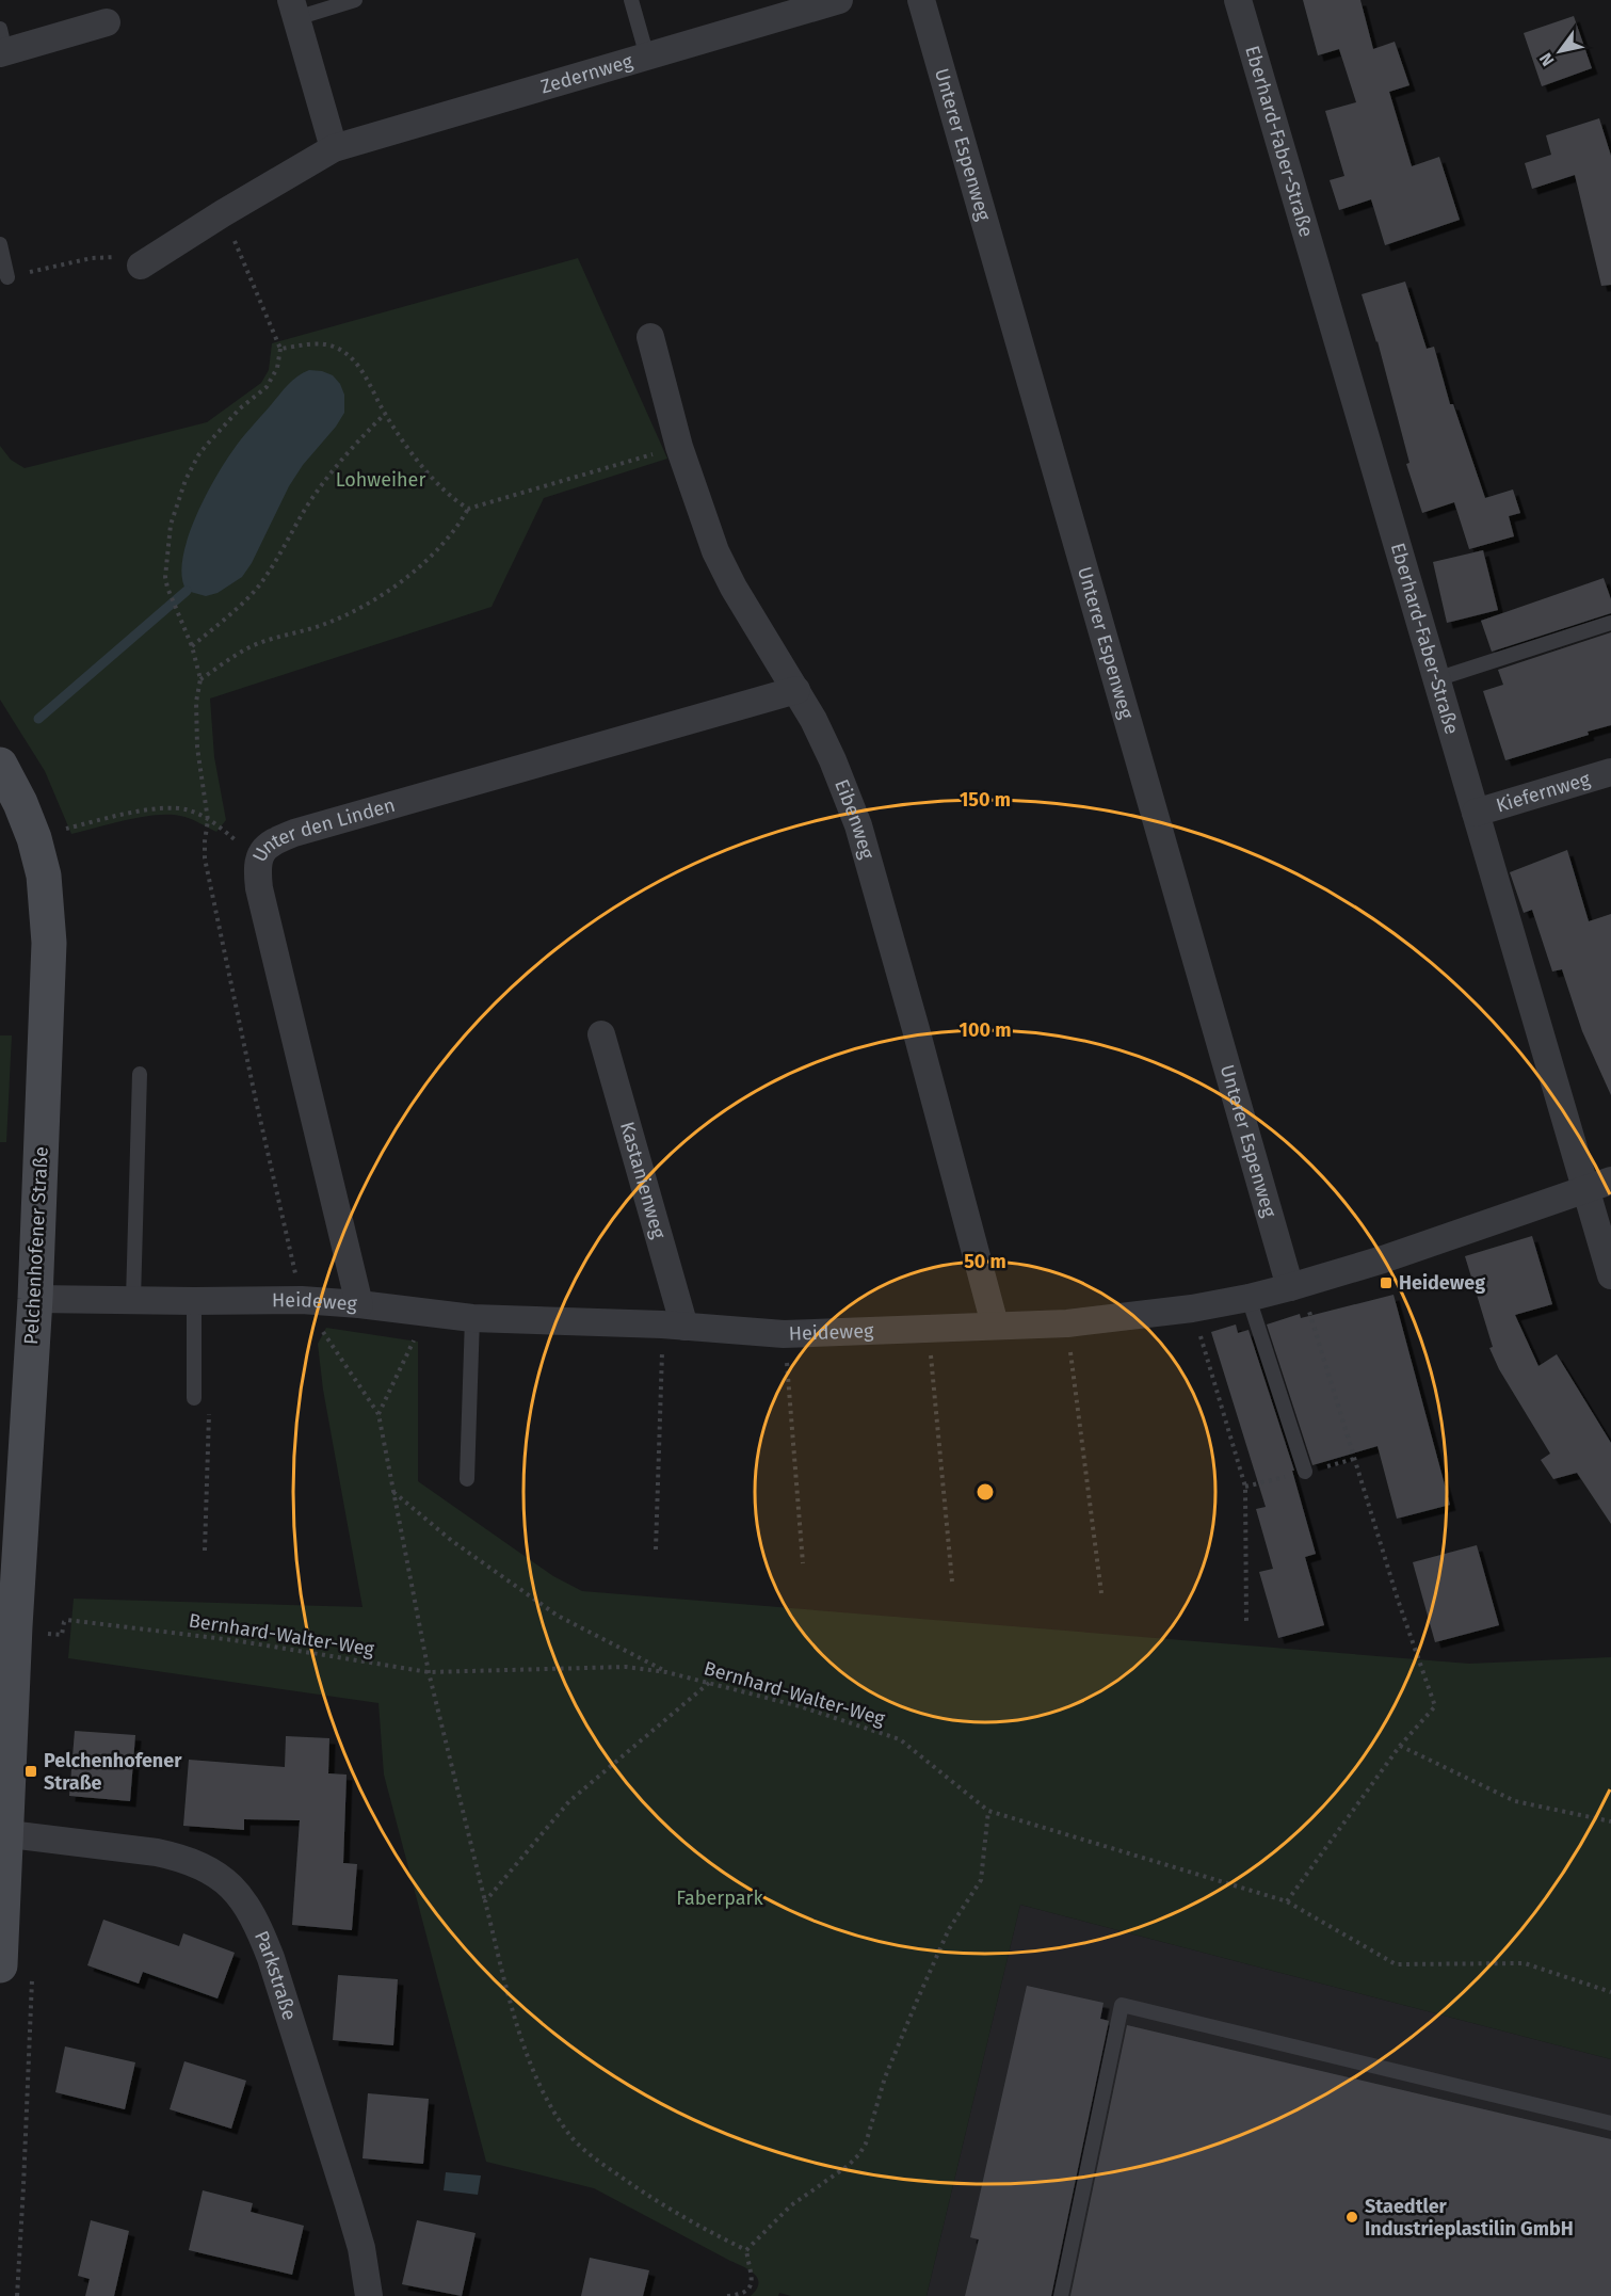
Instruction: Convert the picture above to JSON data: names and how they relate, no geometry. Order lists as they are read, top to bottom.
{
  "streets": {
    "main road": ["Pelchenhofener Straße"],
    "street": [
      "Zedernweg",
      "Eberhard-Faber-Straße",
      "Unterer Espenweg",
      "Kiefernweg",
      "Eibenweg",
      "Unter den Linden",
      "Kastanienweg",
      "Heideweg",
      "Parkstraße"
    ],
    "path": ["Bernhard-Walter-Weg"]
  },
  "crossings": [
    ["Eberhard-Faber-Straße", "Kiefernweg"],
    ["Eberhard-Faber-Straße", "Heideweg"],
    ["Unterer Espenweg", "Heideweg"],
    ["Eibenweg", "Unter den Linden"],
    ["Eibenweg", "Heideweg"],
    ["Unter den Linden", "Heideweg"],
    ["Kastanienweg", "Heideweg"],
    ["Pelchenhofener Straße", "Heideweg"],
    ["Pelchenhofener Straße", "Parkstraße"]
  ],
  "parks": ["Lohweiher", "Faberpark"],
  "places": {
    "transit": ["Heideweg", "Pelchenhofener Straße"],
    "other": ["Staedtler Industrieplastilin GmbH"]
  },
  "north": "bottom left",
  "rings": ["150 m", "100 m", "50 m"]
}
